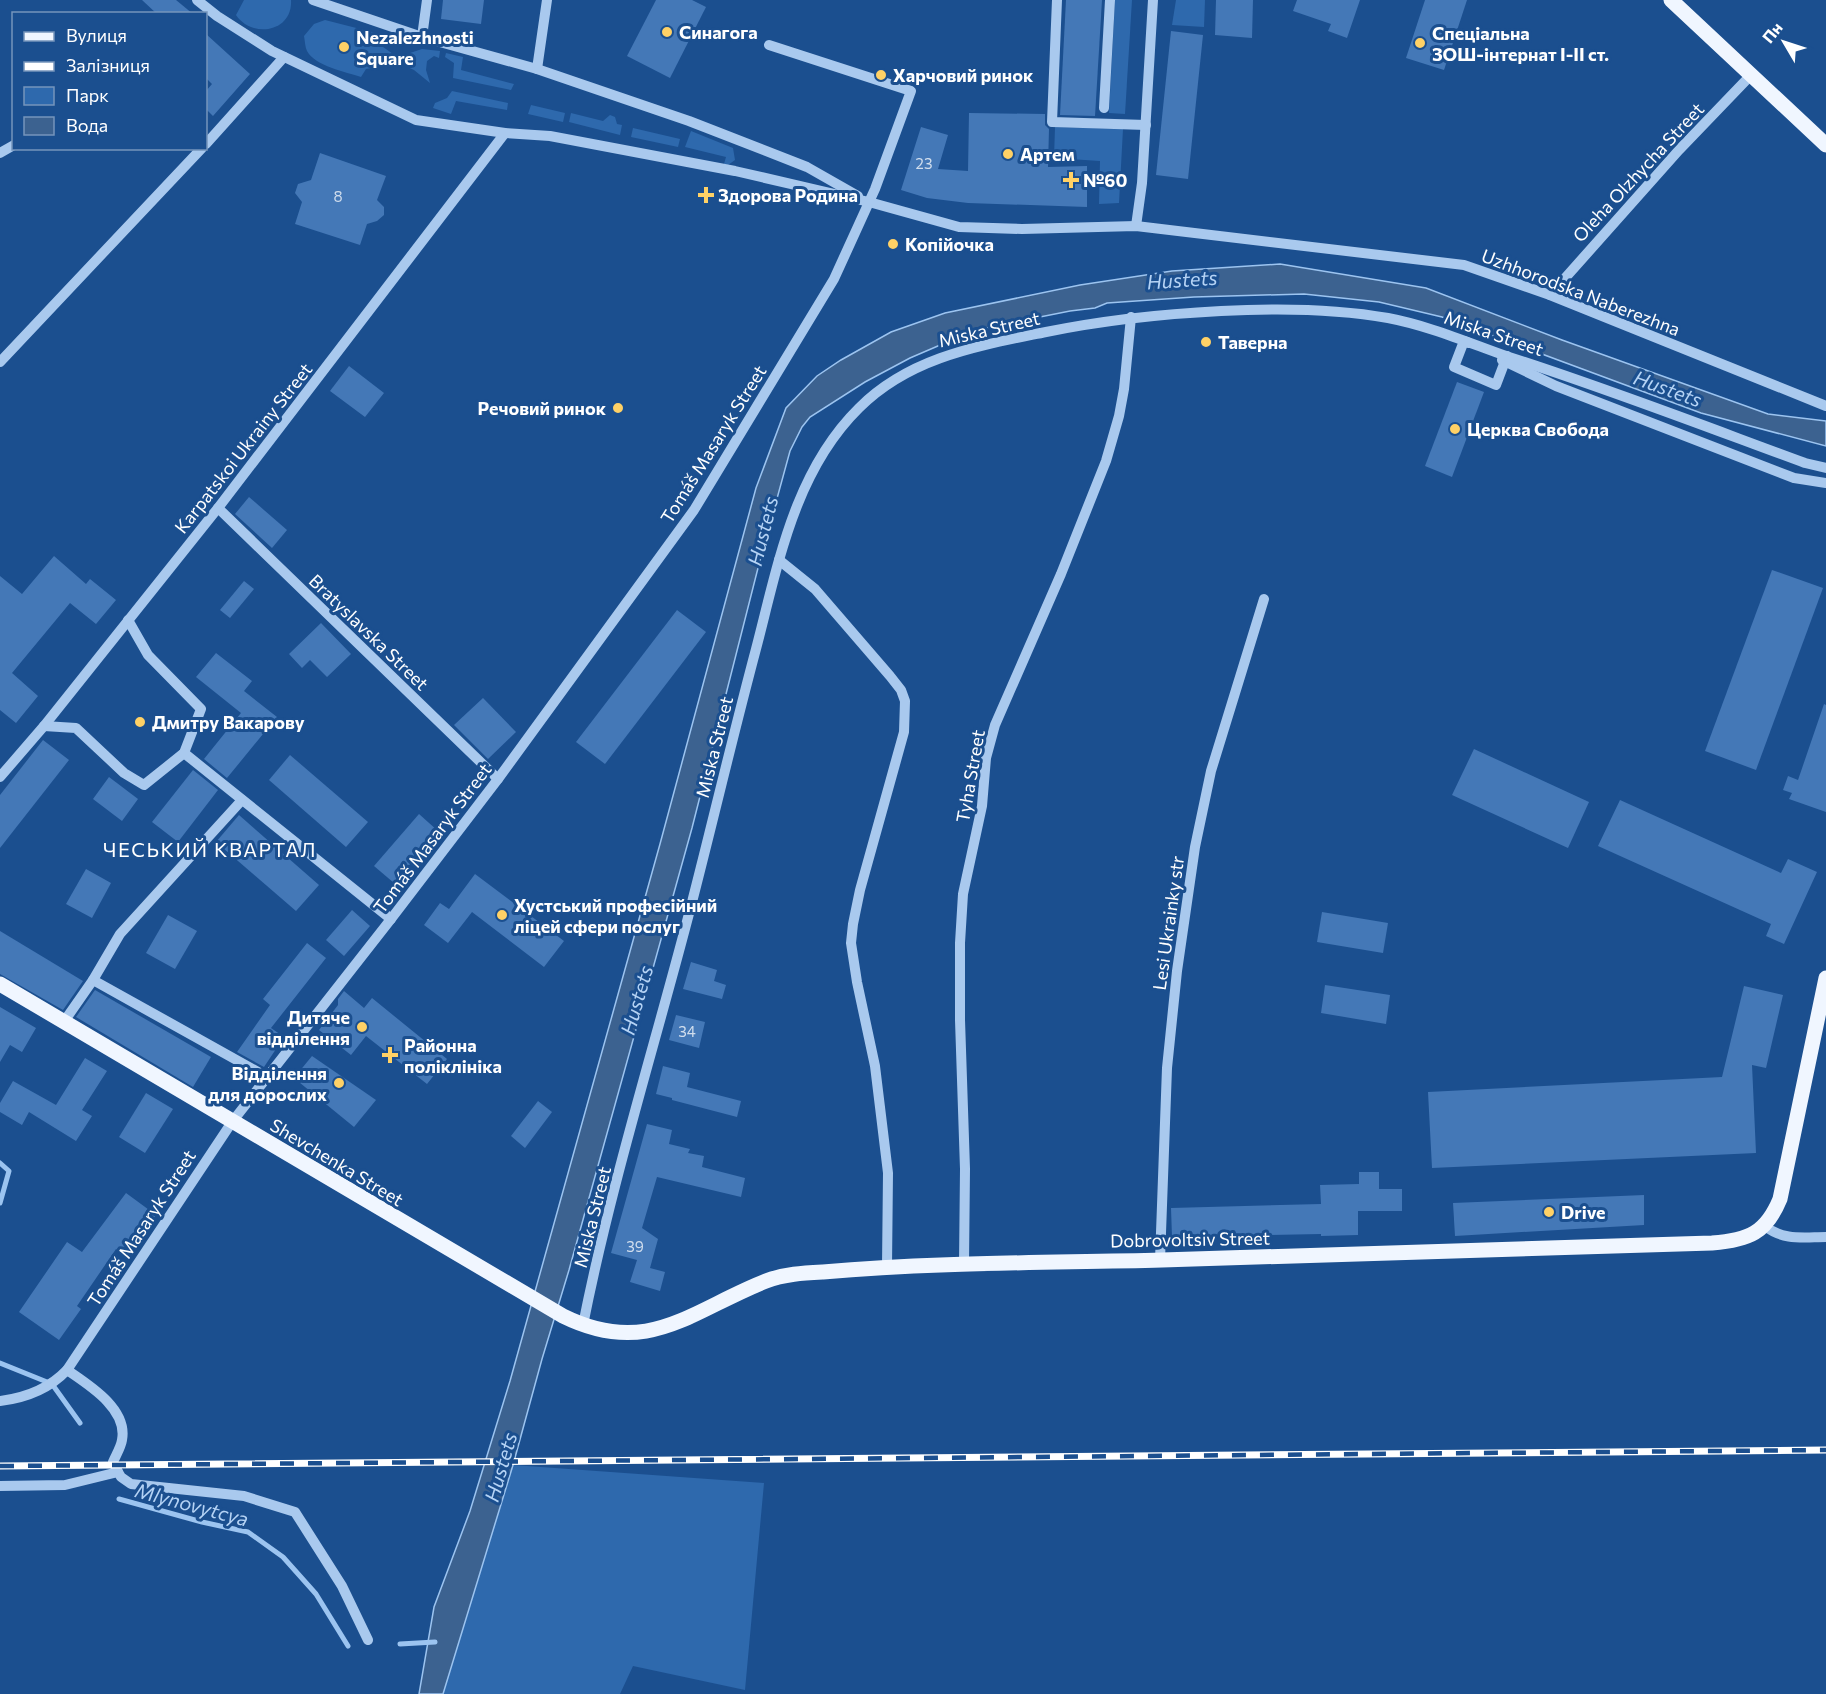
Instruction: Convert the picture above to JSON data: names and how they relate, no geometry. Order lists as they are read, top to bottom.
{
  "streets": {
    "main road": ["Shevchenka Street", "Dobrovoltsiv Street"],
    "street": [
      "Oleha Olzhycha Street",
      "Uzhhorodska Naberezhna",
      "Miska Street",
      "Tomáš Masaryk Street",
      "Karpatskoi Ukrainy Street",
      "Bratyslavska Street",
      "Tyha Street",
      "Lesi Ukrainky str"
    ]
  },
  "crossings": [
    ["Oleha Olzhycha Street", "Uzhhorodska Naberezhna"],
    ["Miska Street", "Tyha Street"],
    ["Miska Street", "Dobrovoltsiv Street"],
    ["Tomáš Masaryk Street", "Bratyslavska Street"],
    ["Tomáš Masaryk Street", "Shevchenka Street"],
    ["Karpatskoi Ukrainy Street", "Bratyslavska Street"],
    ["Tyha Street", "Dobrovoltsiv Street"],
    ["Lesi Ukrainky str", "Dobrovoltsiv Street"],
    ["Shevchenka Street", "Dobrovoltsiv Street"]
  ],
  "districts": ["ЧЕСЬКИЙ КВАРТАЛ"],
  "water": ["Hustets", "Mlynovytcya"],
  "places": {
    "other": [
      "Синагога",
      "Спеціальна ЗОШ-інтернат І-ІІ ст.",
      "Nezalezhnosti Square",
      "Харчовий ринок",
      "Артем",
      "Копійочка",
      "Таверна",
      "Речовий ринок",
      "Церква Свобода",
      "Дмитру Вакарову",
      "Хустський професійний ліцей сфери послуг",
      "Дитяче відділення",
      "Відділення для дорослих",
      "Drive"
    ],
    "health": ["№60", "Здорова Родина", "Районна поліклініка"]
  },
  "house_numbers": [
    "23",
    "8",
    "34",
    "39"
  ],
  "legend": [
    "Вулиця",
    "Залізниця",
    "Парк",
    "Вода"
  ],
  "north": "top left"
}
